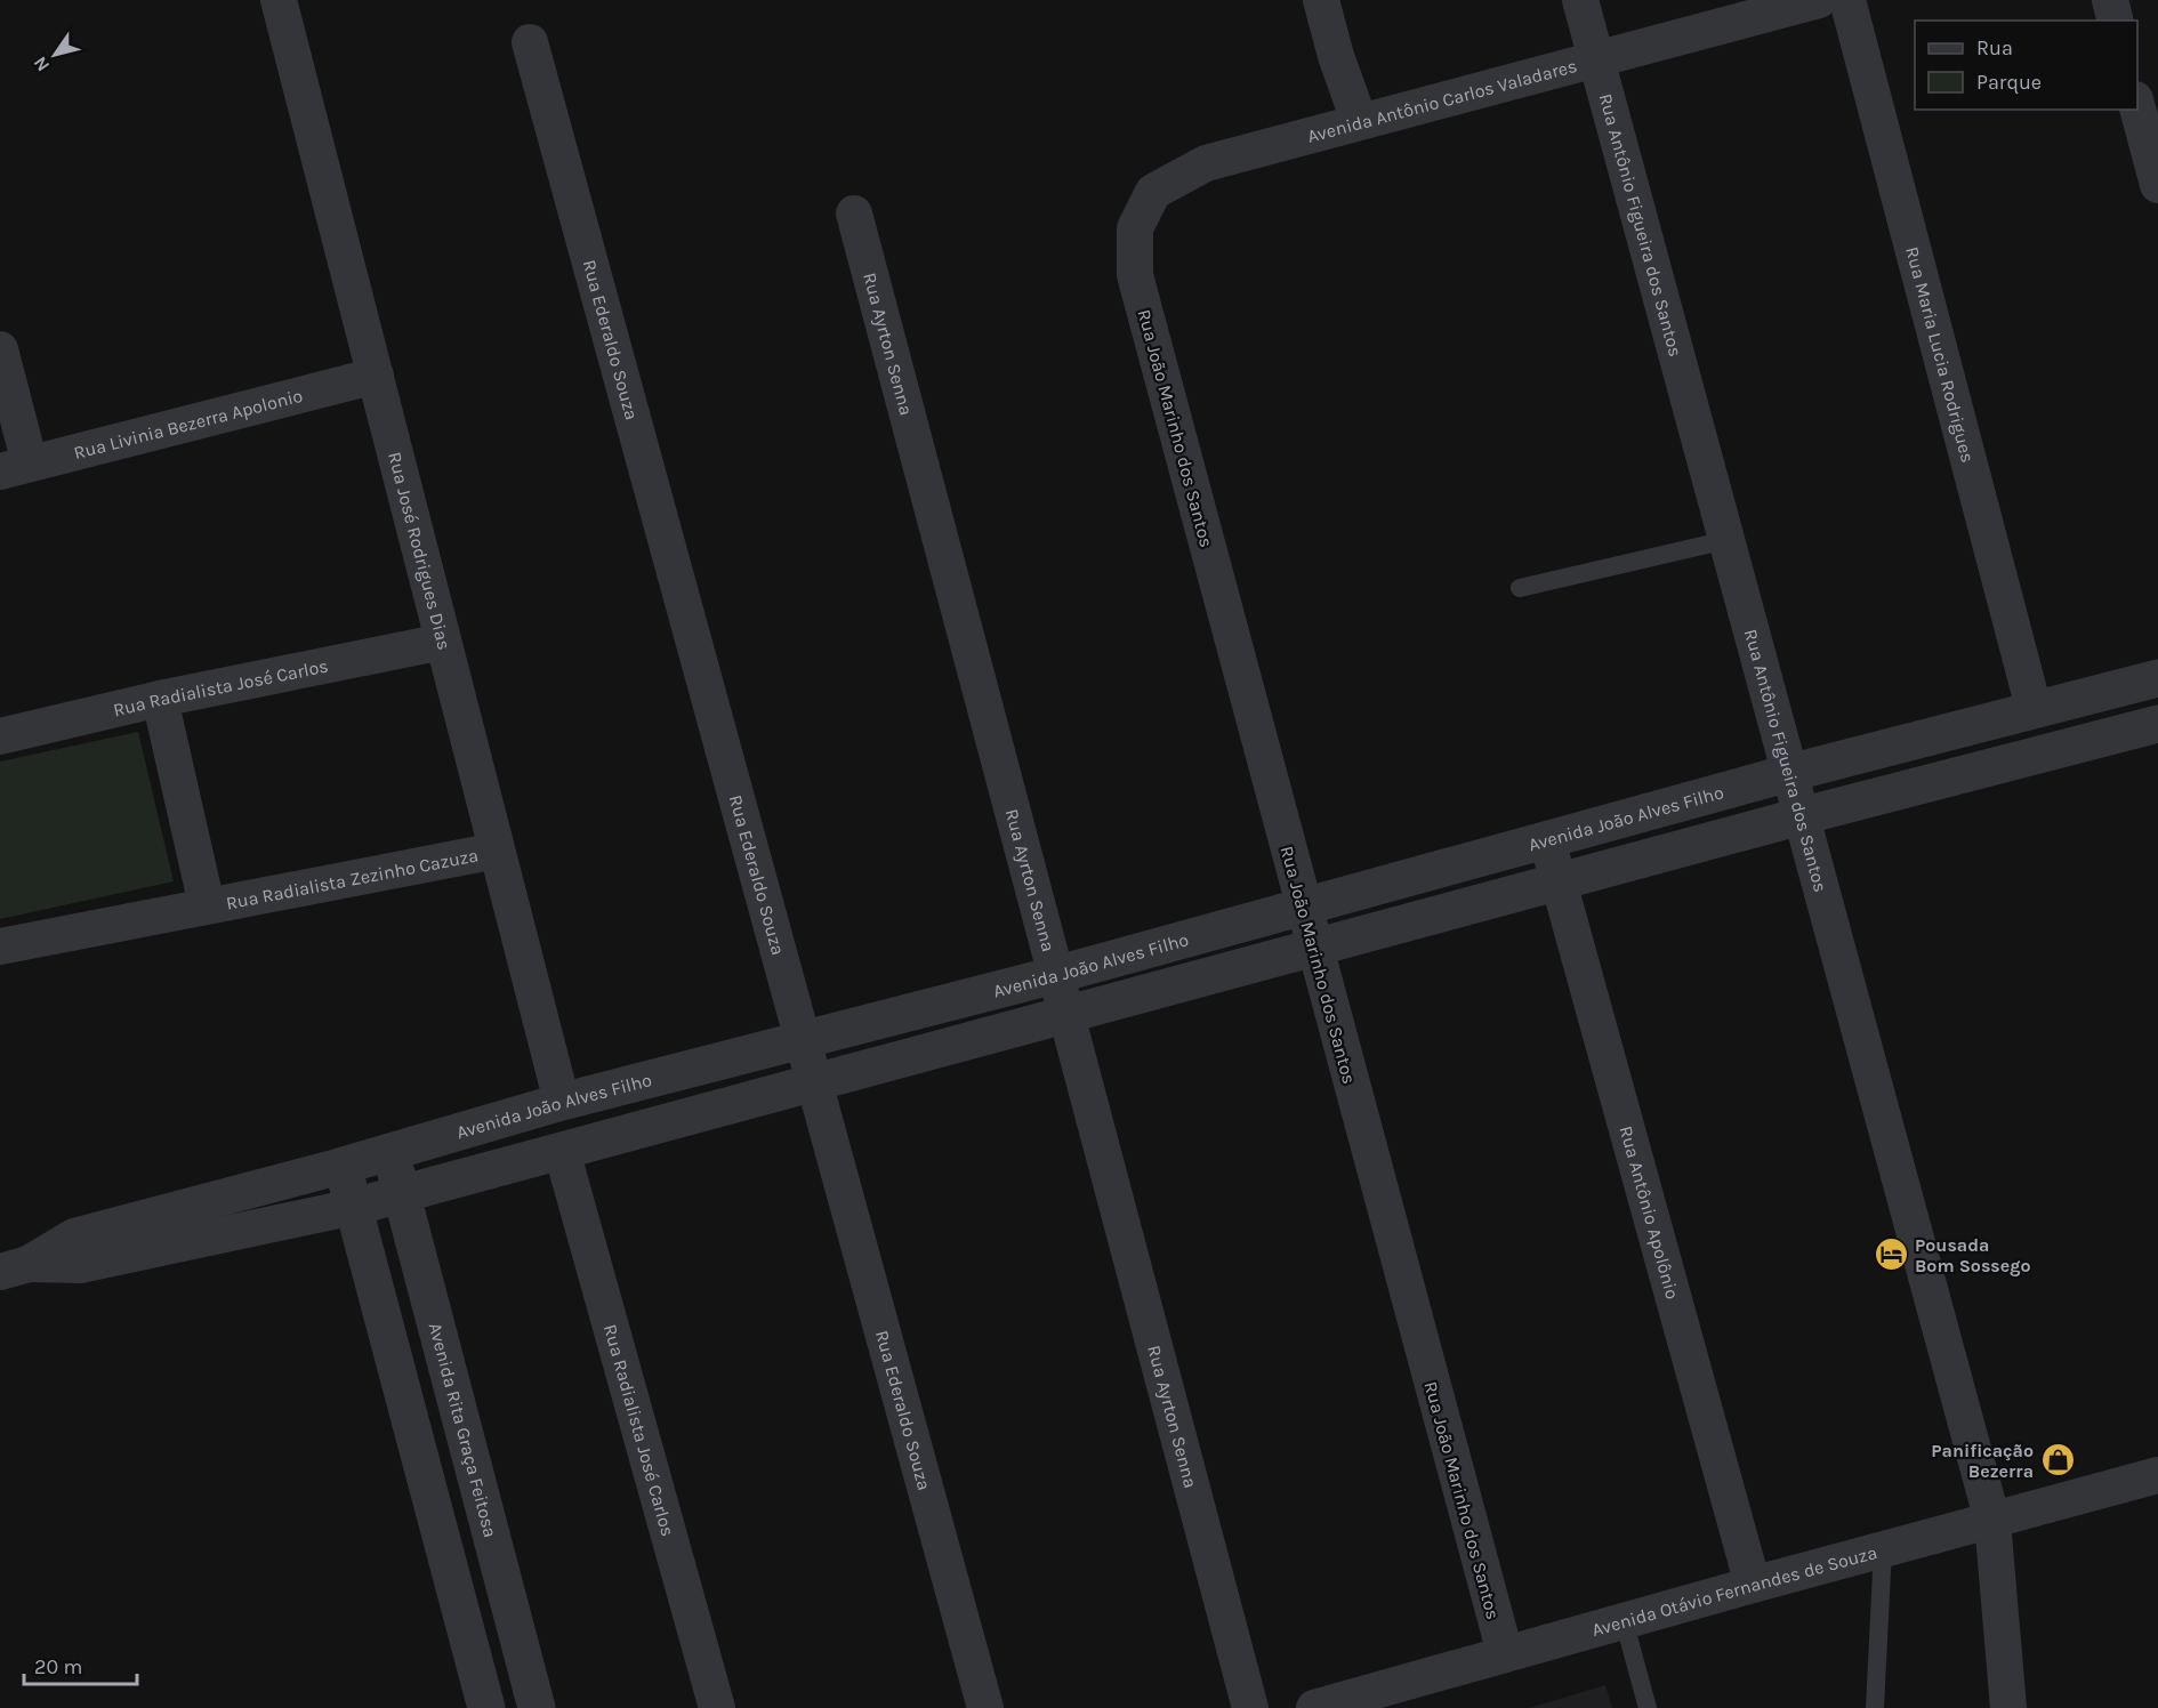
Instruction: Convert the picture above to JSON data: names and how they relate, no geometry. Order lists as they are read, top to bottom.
{
  "streets": {
    "street": [
      "Avenida Antônio Carlos Valadares",
      "Rua Antônio Figueira dos Santos",
      "Rua Ederaldo Souza",
      "Rua Ayrton Senna",
      "Rua Maria Lucia Rodrigues",
      "Rua Livinia Bezerra Apolonio",
      "Rua João Marinho dos Santos",
      "Rua José Rodrigues Dias",
      "Rua Radialista José Carlos",
      "Avenida João Alves Filho",
      "Rua Radialista Zezinho Cazuza",
      "Rua Antônio Apolônio",
      "Avenida Rita Graça Feitosa",
      "Avenida Otávio Fernandes de Souza"
    ]
  },
  "crossings": [
    ["Avenida Antônio Carlos Valadares", "Rua Antônio Figueira dos Santos"],
    ["Avenida Antônio Carlos Valadares", "Rua João Marinho dos Santos"],
    ["Rua Antônio Figueira dos Santos", "Avenida João Alves Filho"],
    ["Rua Antônio Figueira dos Santos", "Avenida Otávio Fernandes de Souza"],
    ["Rua Ederaldo Souza", "Avenida João Alves Filho"],
    ["Rua Ayrton Senna", "Avenida João Alves Filho"],
    ["Rua Maria Lucia Rodrigues", "Avenida João Alves Filho"],
    ["Rua Livinia Bezerra Apolonio", "Rua José Rodrigues Dias"],
    ["Rua João Marinho dos Santos", "Avenida João Alves Filho"],
    ["Rua João Marinho dos Santos", "Avenida Otávio Fernandes de Souza"],
    ["Rua José Rodrigues Dias", "Rua Radialista José Carlos"],
    ["Rua José Rodrigues Dias", "Avenida João Alves Filho"],
    ["Rua José Rodrigues Dias", "Rua Radialista Zezinho Cazuza"],
    ["Rua Radialista José Carlos", "Avenida João Alves Filho"],
    ["Avenida João Alves Filho", "Rua Antônio Apolônio"],
    ["Avenida João Alves Filho", "Avenida Rita Graça Feitosa"],
    ["Rua Antônio Apolônio", "Avenida Otávio Fernandes de Souza"]
  ],
  "places": {
    "hotel": ["Pousada Bom Sossego"],
    "shop": ["Panificação Bezerra"]
  },
  "legend": ["Rua", "Parque"],
  "scale_bar": "20 m",
  "north": "bottom left"
}
